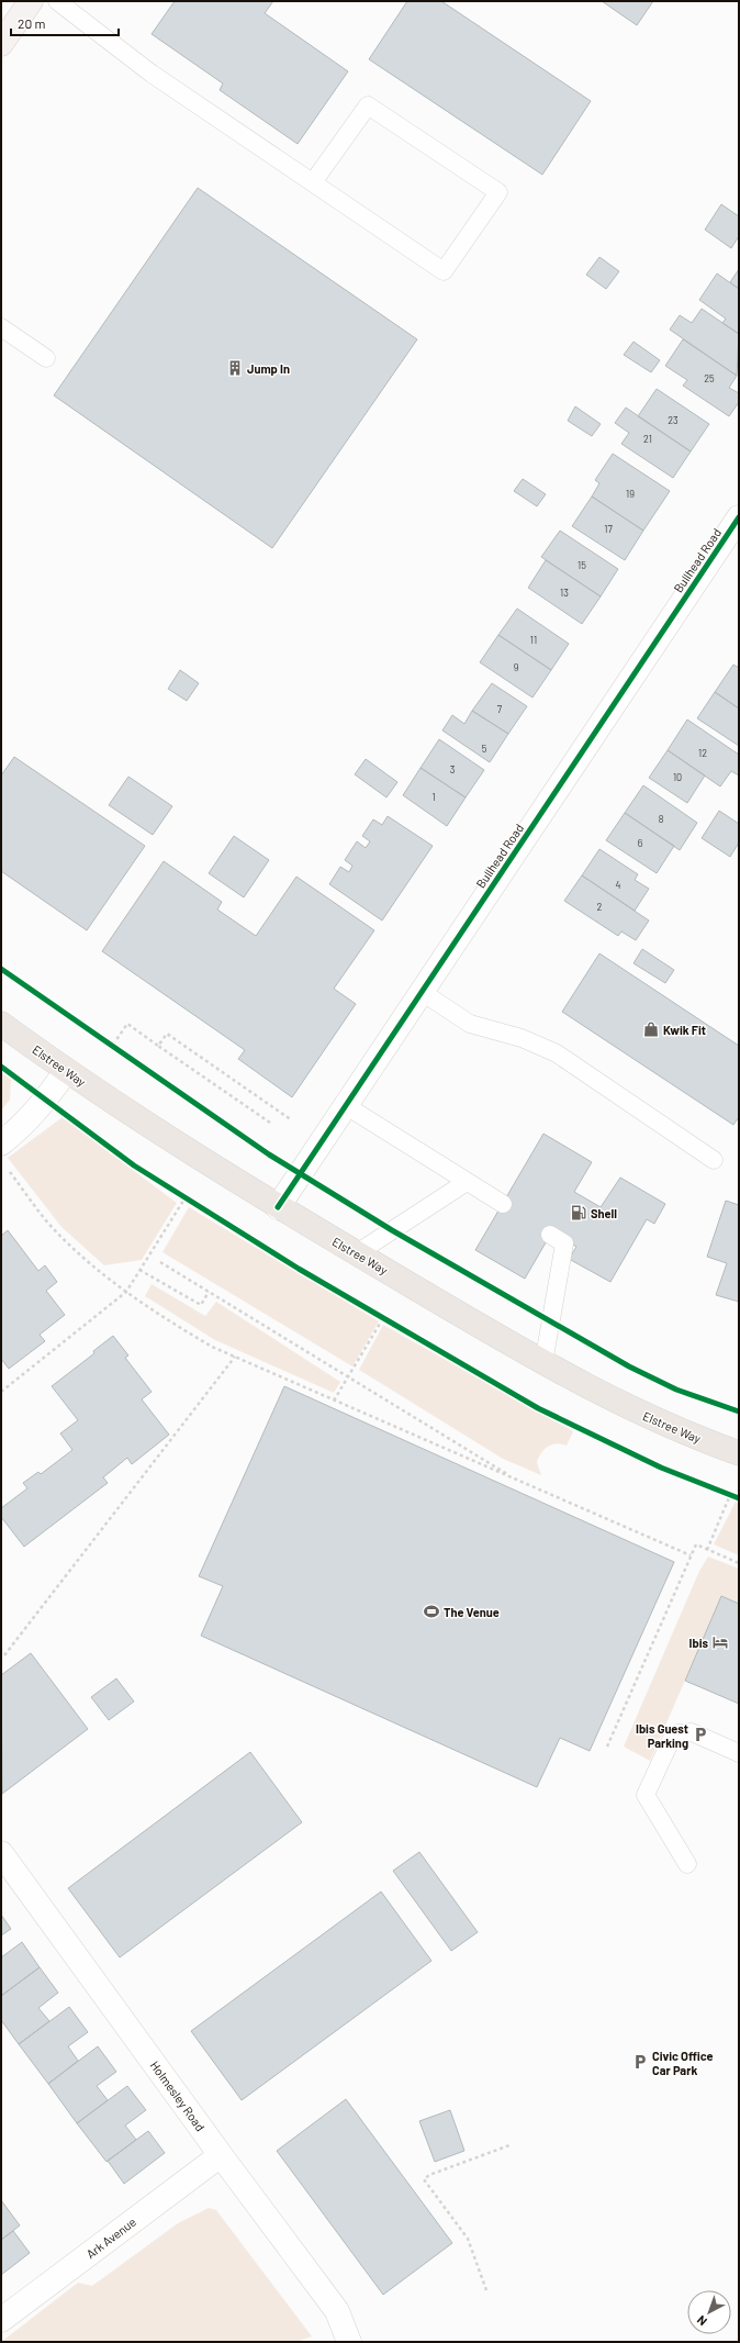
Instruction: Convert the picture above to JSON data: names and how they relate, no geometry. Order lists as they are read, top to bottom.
{
  "streets": {
    "main road": ["Elstree Way"],
    "street": ["Bullhead Road", "Holmesley Road", "Ark Avenue"]
  },
  "crossings": [
    ["Bullhead Road", "Elstree Way"],
    ["Holmesley Road", "Ark Avenue"]
  ],
  "places": {
    "building": ["Jump In"],
    "shop": ["Kwik Fit"],
    "fuel station": ["Shell"],
    "sports": ["The Venue"],
    "hotel": ["Ibis"],
    "parking": ["Ibis Guest Parking", "Civic Office Car Park"]
  },
  "house_numbers": [
    "25",
    "23",
    "21",
    "19",
    "17",
    "15",
    "13",
    "11",
    "9",
    "7",
    "5",
    "12",
    "3",
    "10",
    "1",
    "8",
    "6",
    "4",
    "2"
  ],
  "scale_bar": "20 m",
  "north": "bottom left"
}
